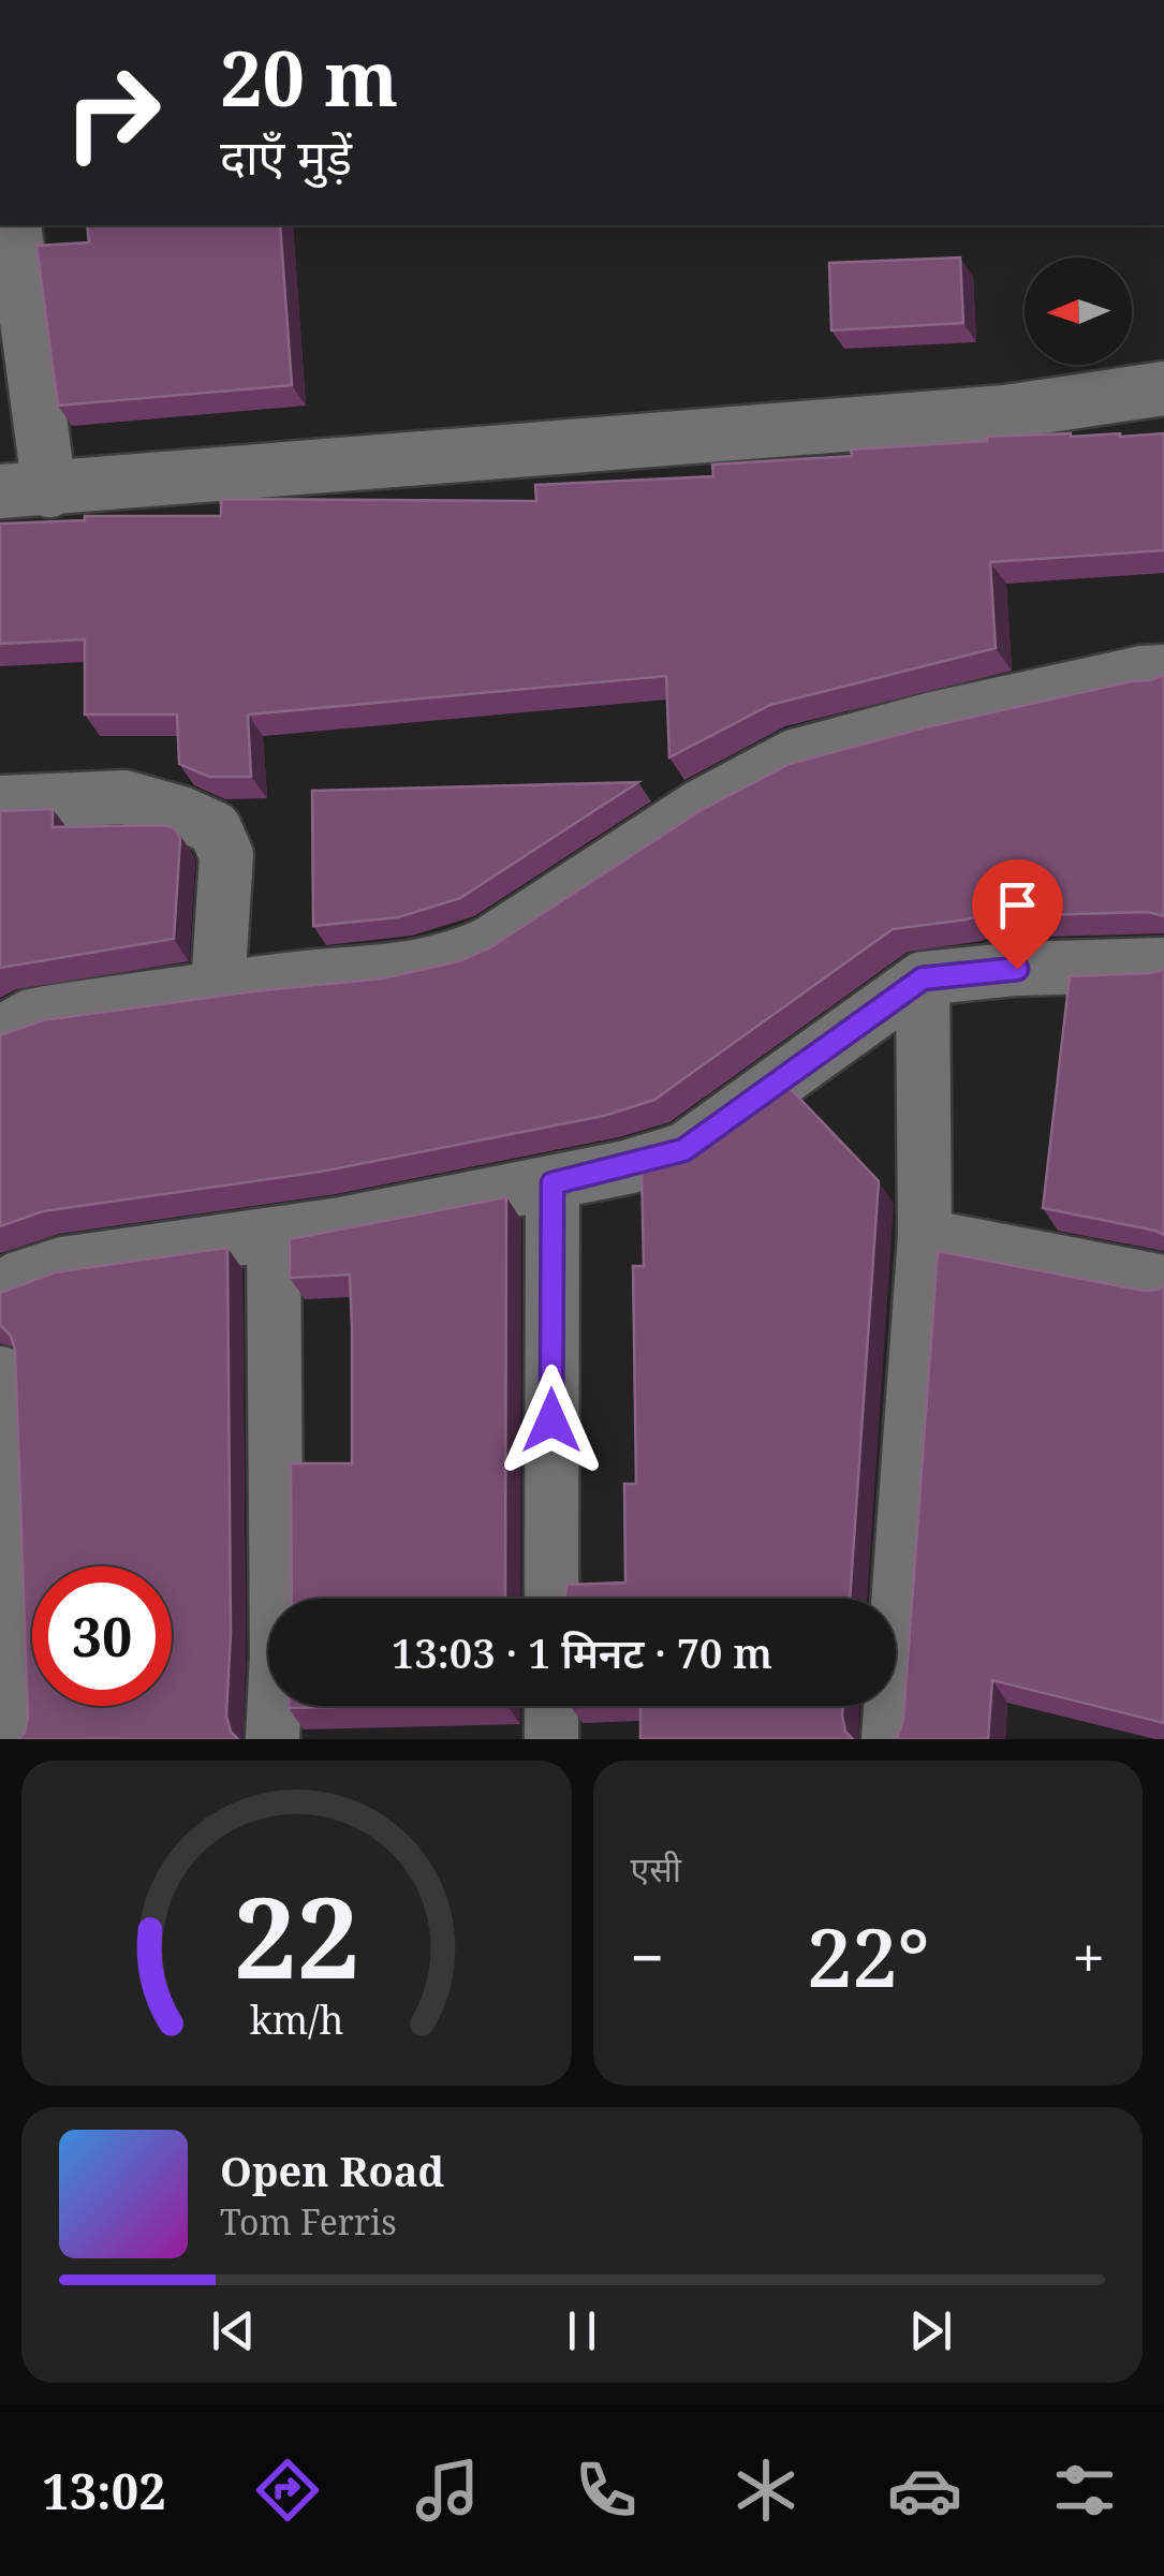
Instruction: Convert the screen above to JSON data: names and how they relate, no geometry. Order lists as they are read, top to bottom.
{
  "north": "left",
  "page": {
    "turn": ["20 m", "दाएँ मुड़ें"],
    "limit": "30",
    "trip": "13:03 · 1 मिनट · 70 m",
    "tile": "एसी",
    "heat": ["−", "22°", "+"],
    "song": ["Open Road", "Tom Ferris"],
    "tabs": "13:02",
    "gauge": ["22", "km/h"]
  }
}
